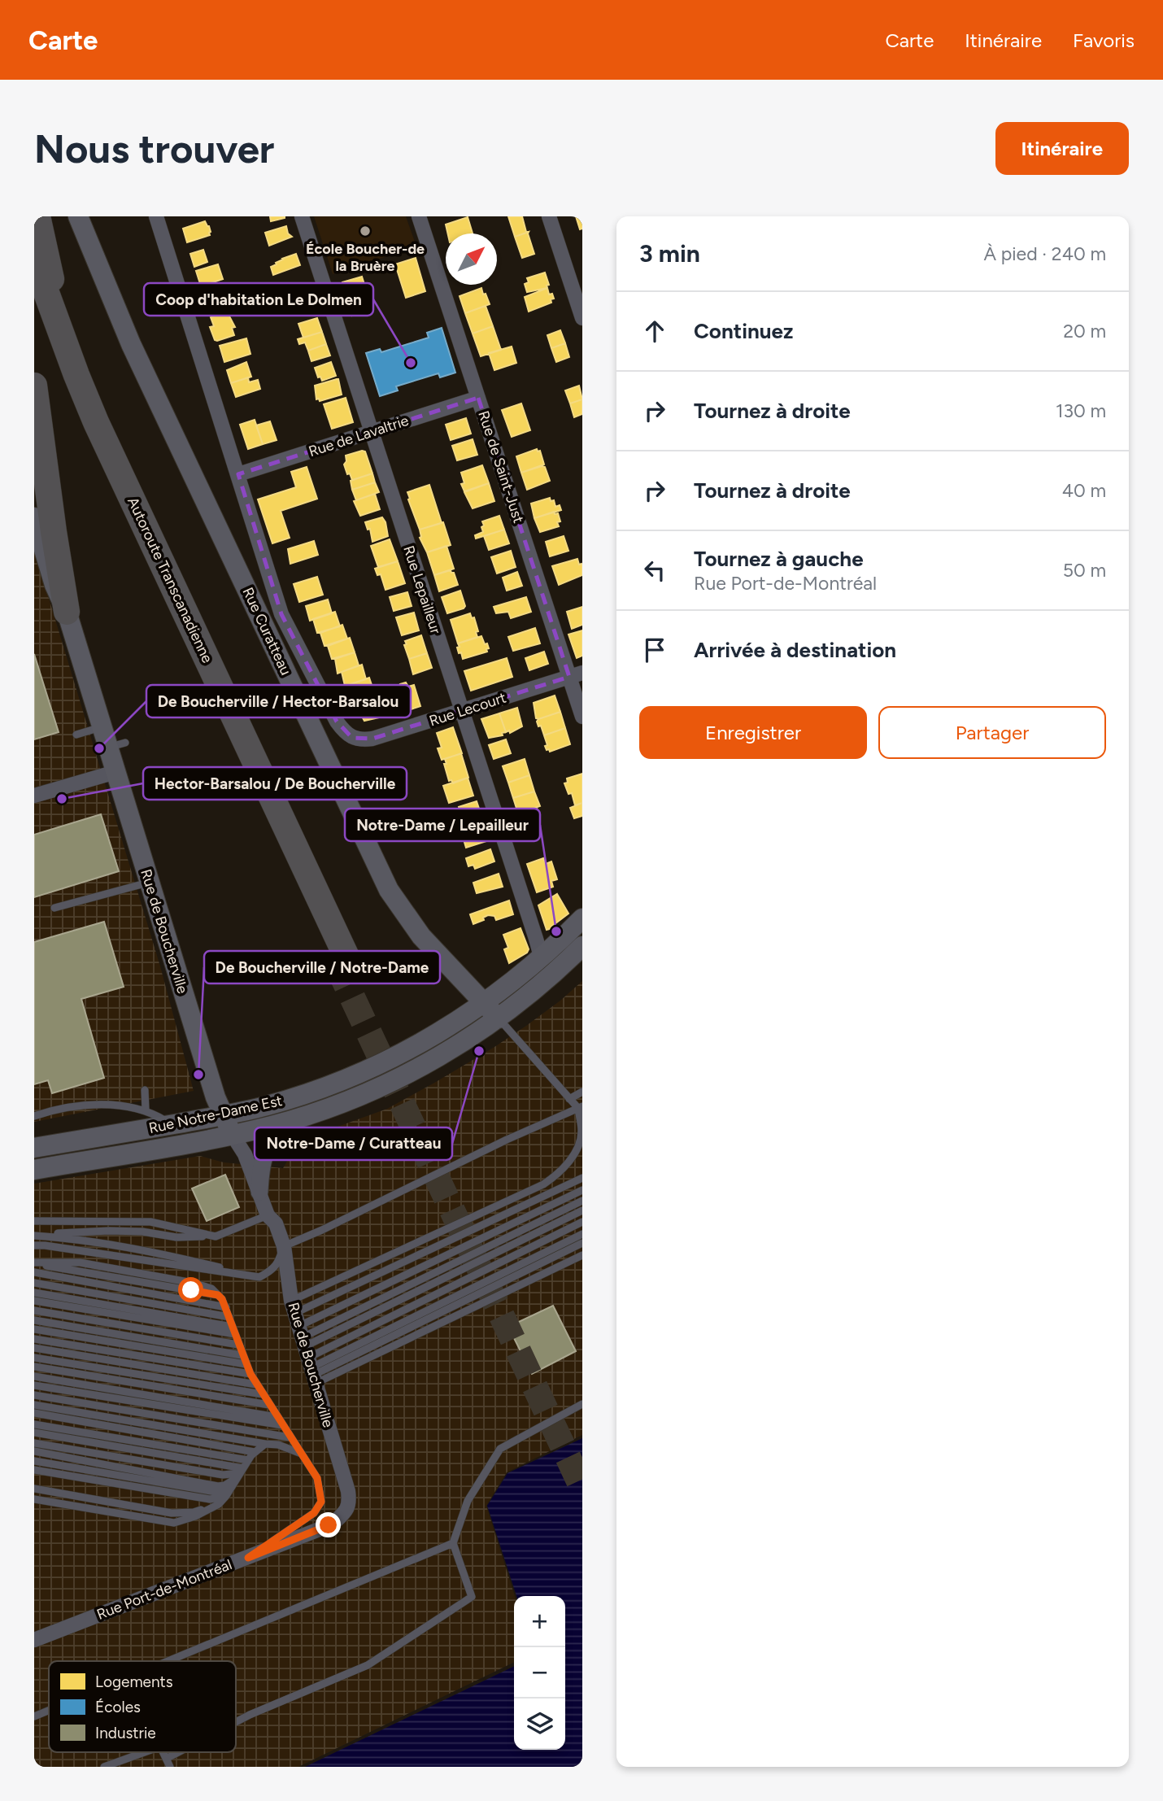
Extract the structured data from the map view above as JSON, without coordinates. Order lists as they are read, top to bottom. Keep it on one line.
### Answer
{"streets":{"highway":["Autoroute Transcanadienne"],"main road":["Rue Curatteau","Rue de Boucherville","Rue Notre-Dame Est"],"street":["Rue de Lavaltrie","Rue de Saint-Just","Rue Lepailleur","Rue Lecourt","Rue Port-de-Montréal"]},"crossings":[["Rue de Lavaltrie","Rue de Saint-Just"],["Rue de Lavaltrie","Rue Lepailleur"],["Rue de Lavaltrie","Rue Curatteau"],["Rue de Saint-Just","Rue Lecourt"],["Rue Lepailleur","Rue Lecourt"],["Rue Lepailleur","Rue Notre-Dame Est"],["Rue Curatteau","Rue Lecourt"],["Rue Curatteau","Rue Notre-Dame Est"],["Rue de Boucherville","Rue Notre-Dame Est"],["Rue de Boucherville","Rue Port-de-Montréal"]],"places":["École Boucher-de la Bruère","Coop d'habitation Le Dolmen","De Boucherville / Hector-Barsalou","Hector-Barsalou / De Boucherville","Notre-Dame / Lepailleur","Notre-Dame / Curatteau","De Boucherville / Notre-Dame"],"legend":["Logements","Écoles","Industrie"],"north":"top right","page":{"header":"Carte","nav":["Carte","Itinéraire","Favoris"],"buttons":["Itinéraire",["Enregistrer","Partager"]],"title":"Nous trouver","heading":["3 min","À pied · 240 m"],"list":[["Continuez","20 m"],["Tournez à droite","130 m"],["Tournez à droite","40 m"],["Tournez à gauche","Rue Port-de-Montréal","50 m"],"Arrivée à destination"],"map_buttons":["+","−"]}}
